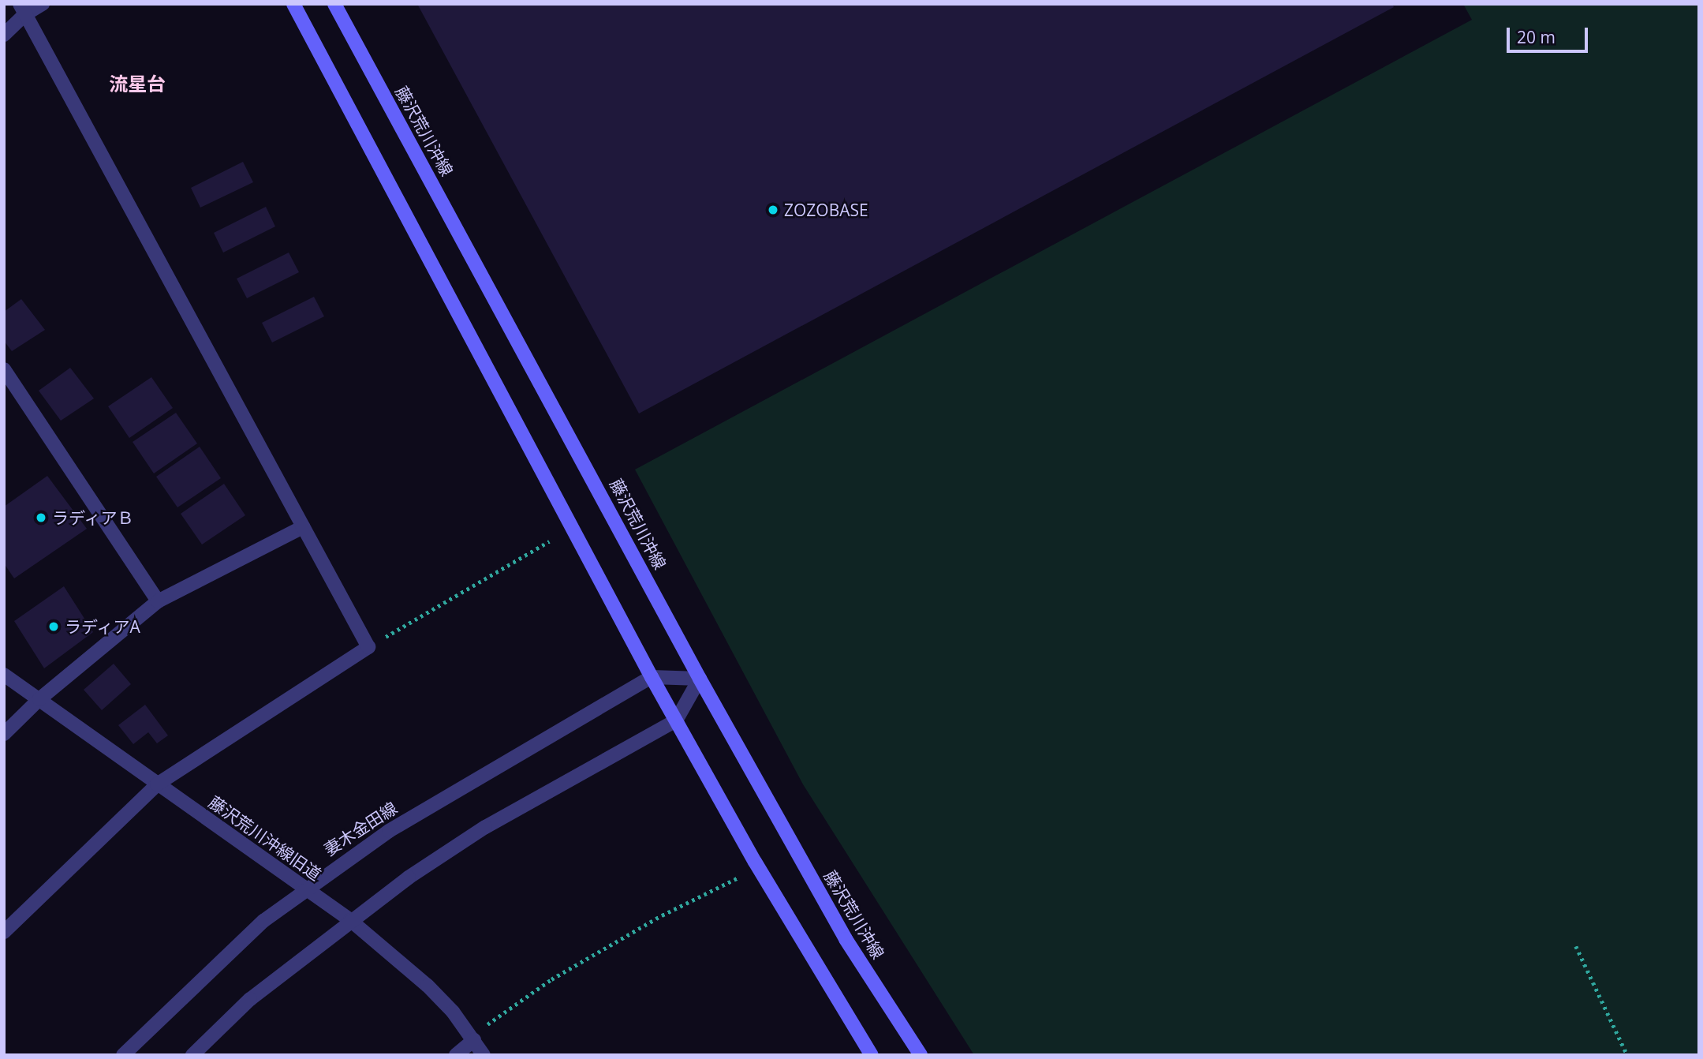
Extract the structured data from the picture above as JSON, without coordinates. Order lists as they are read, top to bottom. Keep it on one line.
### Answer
{"streets":{"main road":["藤沢荒川沖線"],"street":["妻木金田線","藤沢荒川沖線旧道"]},"crossings":[["妻木金田線","藤沢荒川沖線旧道"]],"districts":["流星台"],"places":["ZOZOBASE","ラディアＢ","ラディアA"],"scale_bar":"20 m"}
